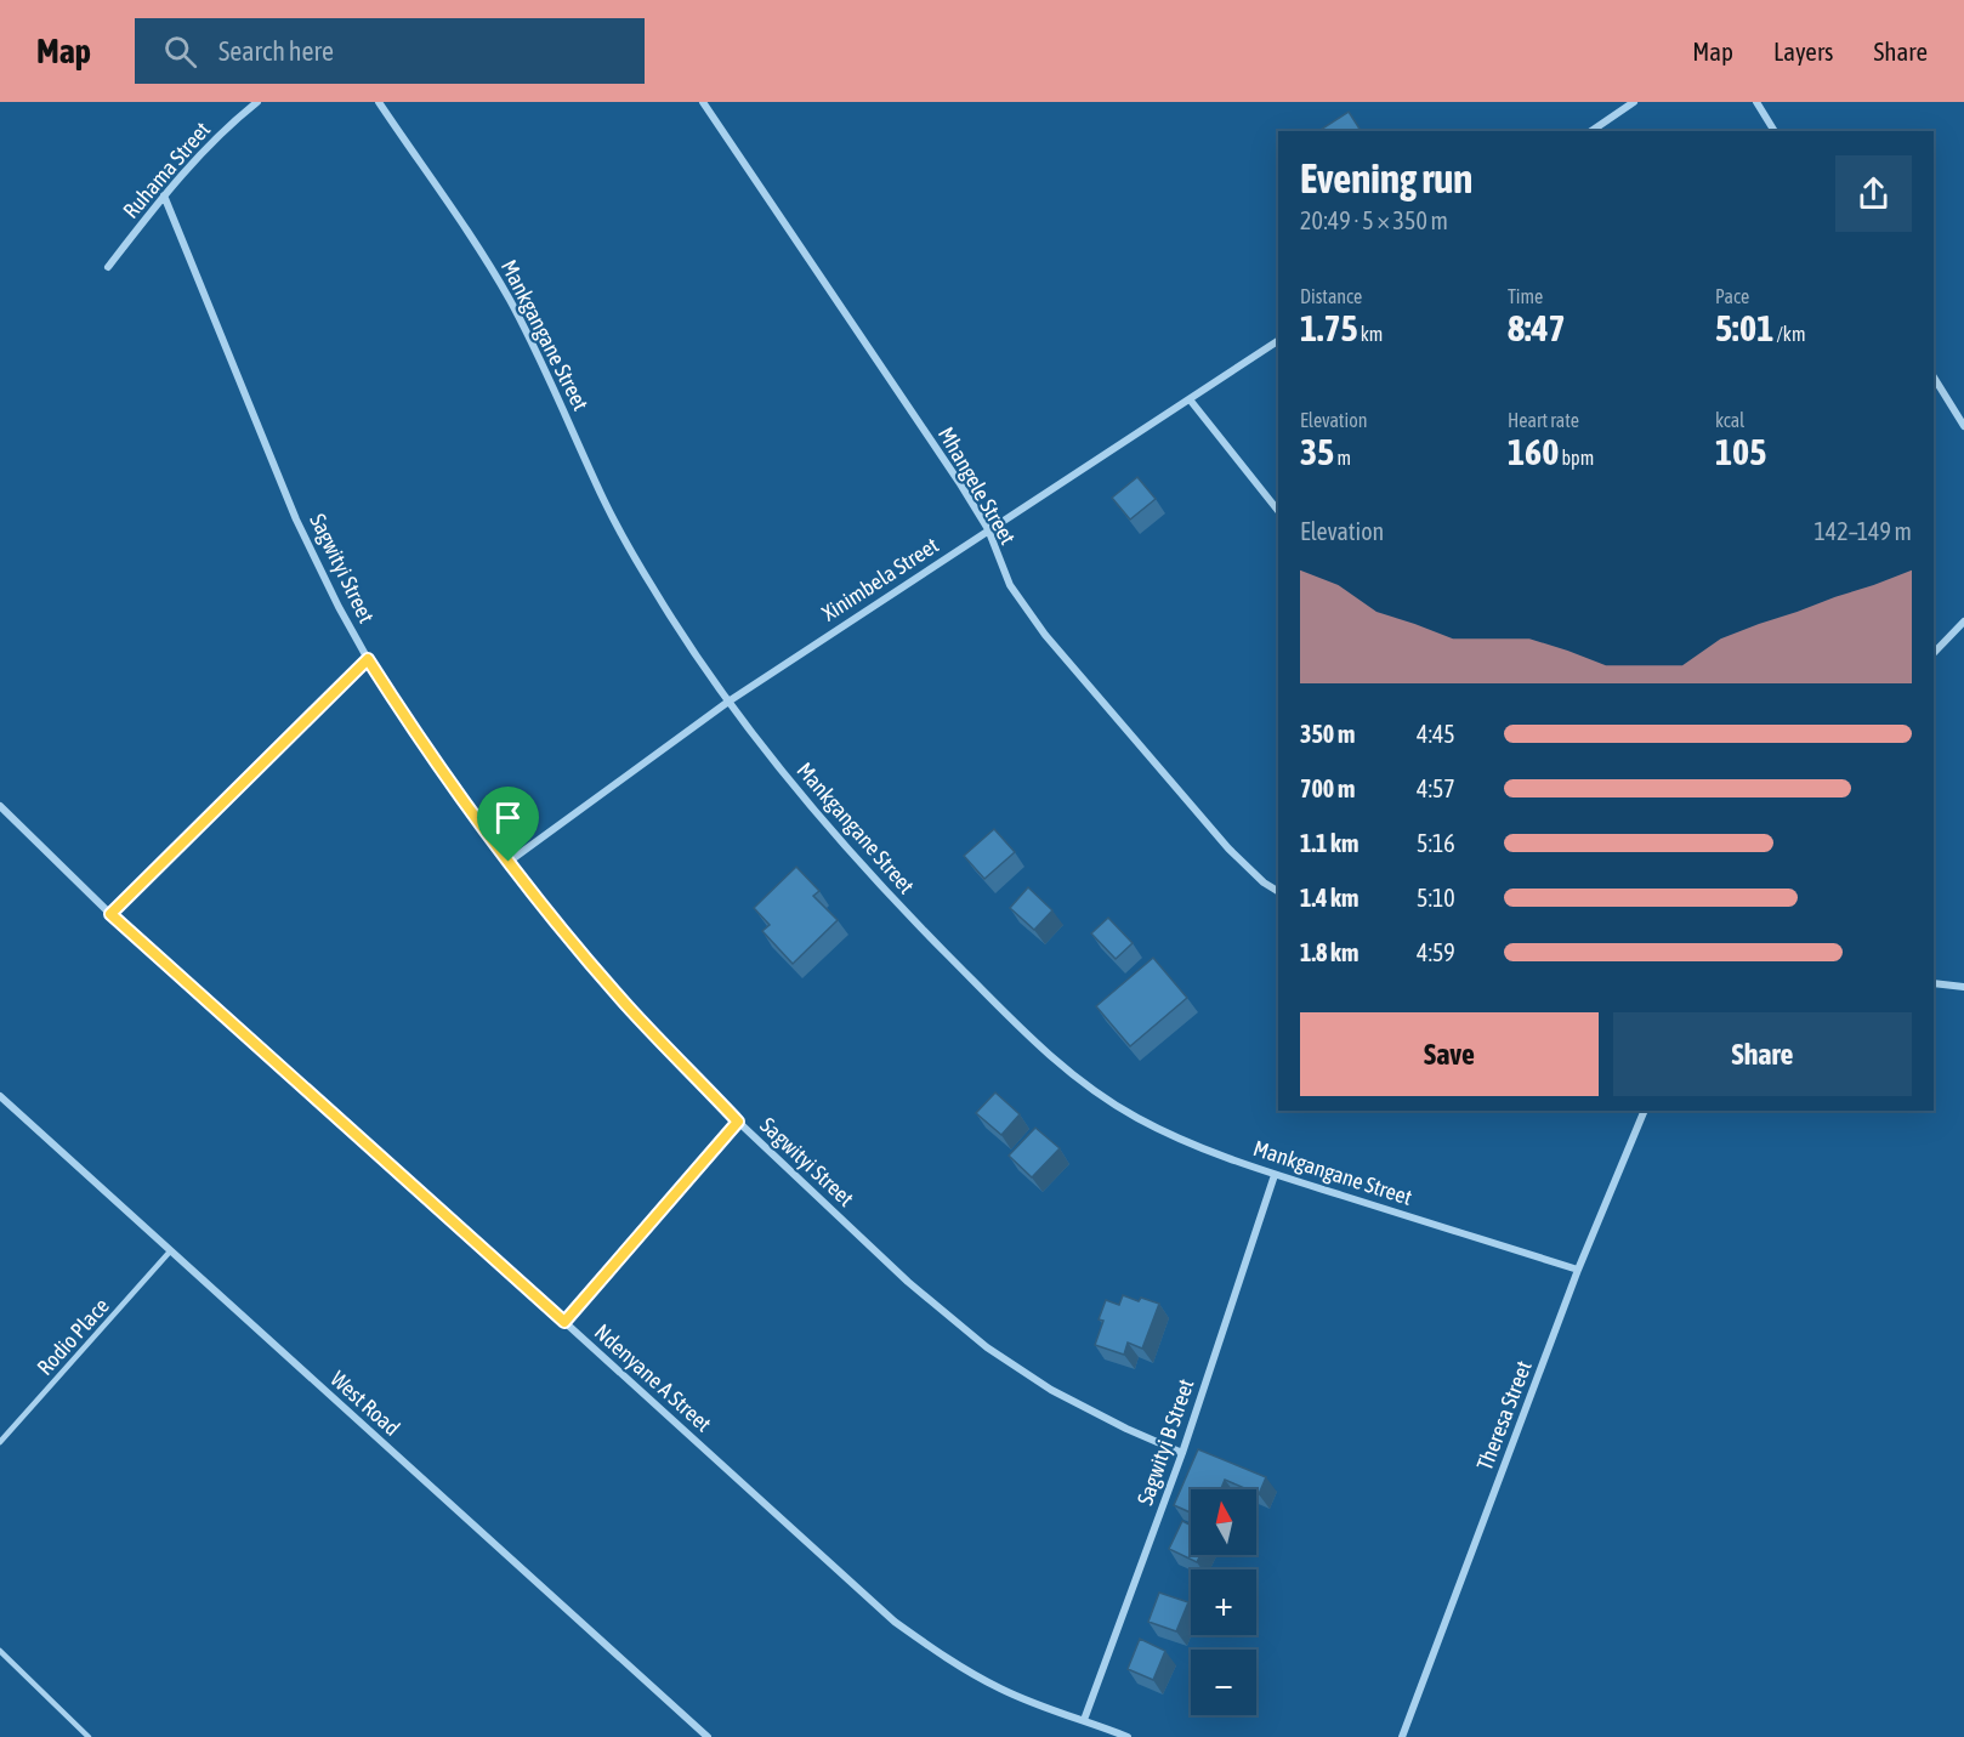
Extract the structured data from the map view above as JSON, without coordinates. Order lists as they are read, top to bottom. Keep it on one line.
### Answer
{"streets":{"street":["Ruhama Street","Mankgangane Street","Mhangele Street","Sagwityi Street","Xinimbela Street","Ndenyane A Street","West Road","Theresa Street","Sagwityi B Street"],"lane":["Rodio Place"]},"crossings":[["Ruhama Street","Sagwityi Street"],["Mankgangane Street","Xinimbela Street"],["Mankgangane Street","Theresa Street"],["Mankgangane Street","Sagwityi B Street"],["Mhangele Street","Xinimbela Street"],["Sagwityi Street","Xinimbela Street"],["Sagwityi Street","Sagwityi B Street"],["Rodio Place","West Road"],["Ndenyane A Street","Sagwityi B Street"]],"north":"top","page":{"header":"Map","search":"Search here","nav":["Map","Layers","Share"],"heading":["Evening run","20:49 · 5 × 350 m"],"stats":[["Distance","1.75 km"],["Time","8:47"],["Pace","5:01 /km"],["Elevation","35 m"],["Heart rate","160 bpm"],["kcal","105"]],"chart":["Elevation","142–149 m"],"list":[{"name":"350 m","note":"4:45"},{"name":"700 m","note":"4:57"},{"name":"1.1 km","note":"5:16"},{"name":"1.4 km","note":"5:10"},{"name":"1.8 km","note":"4:59"}],"buttons":["Save","Share"],"map_buttons":["+","−"]}}
